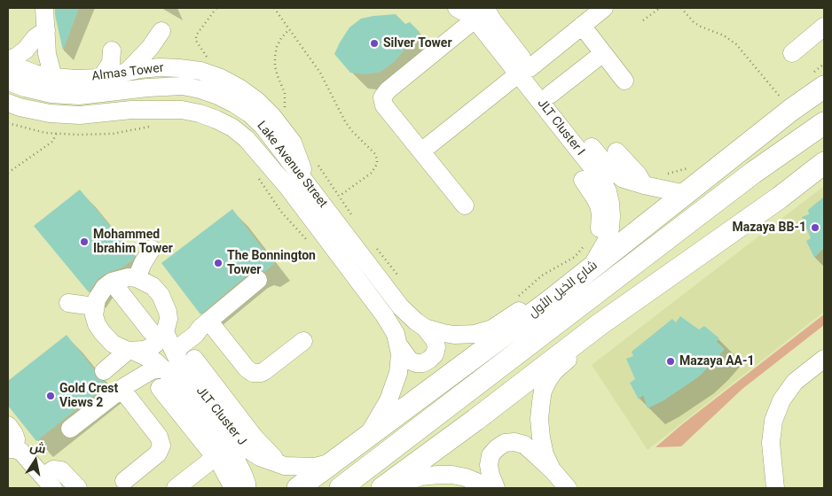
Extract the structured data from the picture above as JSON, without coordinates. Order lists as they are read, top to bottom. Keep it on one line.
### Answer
{"streets":{"main road":["شارع الخيل الأول"],"street":["Almas Tower","JLT Cluster I","Lake Avenue Street","JLT Cluster J"]},"crossings":[["Almas Tower","Lake Avenue Street"],["JLT Cluster I","شارع الخيل الأول"],["Lake Avenue Street","شارع الخيل الأول"],["شارع الخيل الأول","JLT Cluster J"]],"places":["Silver Tower","Mazaya BB-1","Mohammed Ibrahim Tower","The Bonnington Tower","Mazaya AA-1","Gold Crest Views 2"],"north":"top"}
